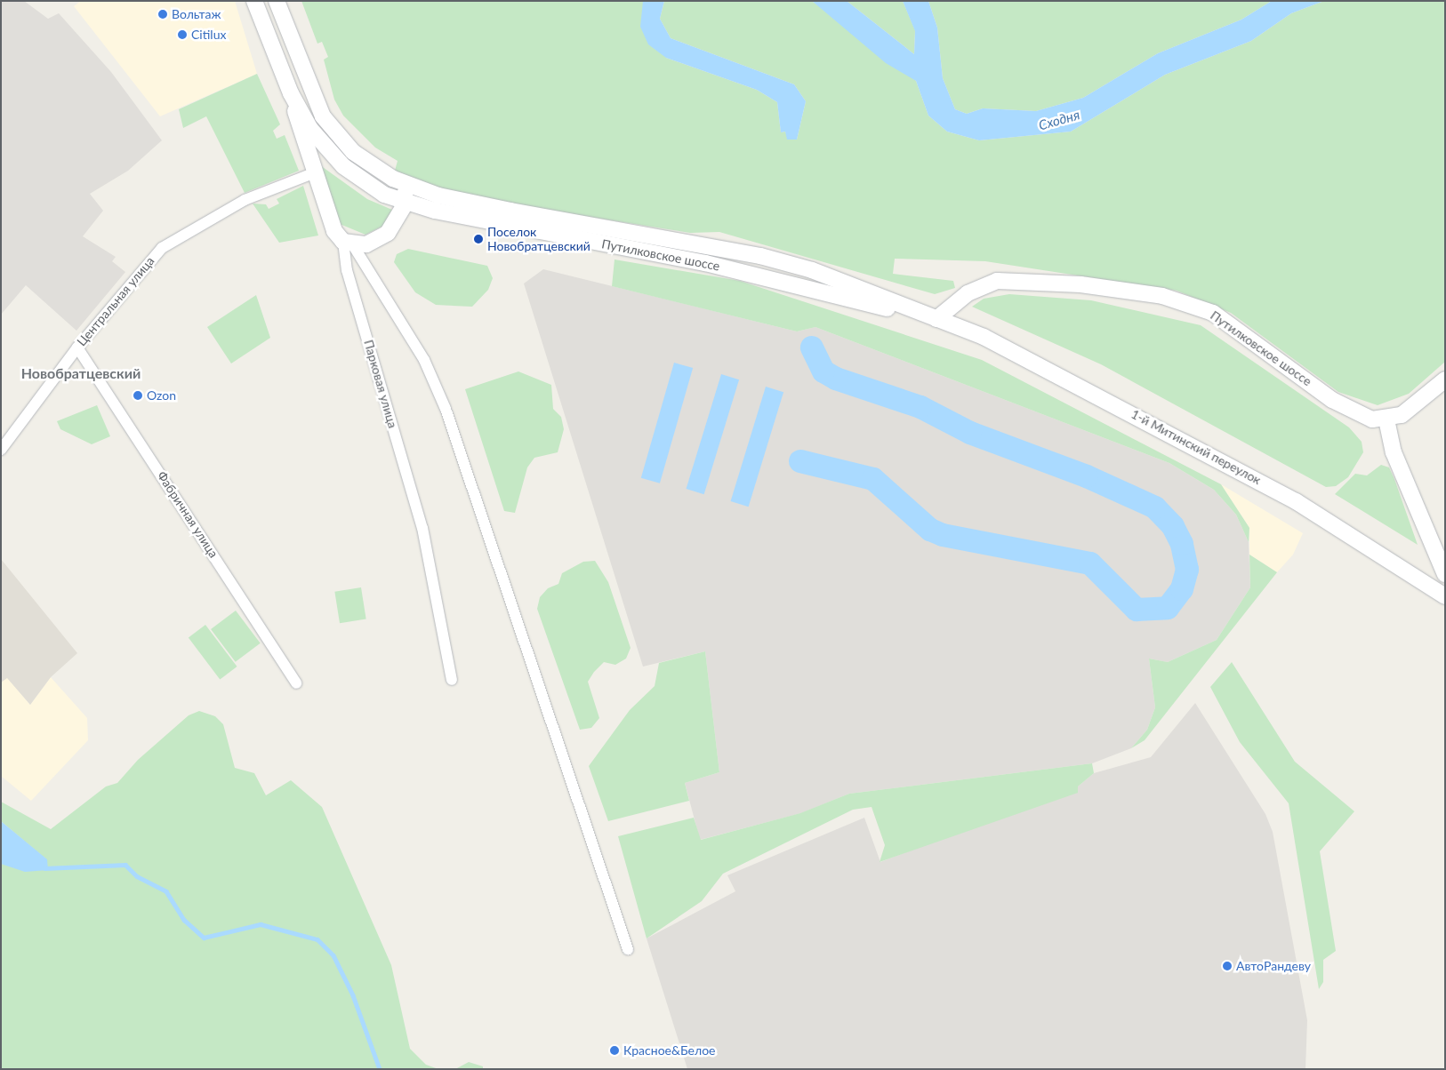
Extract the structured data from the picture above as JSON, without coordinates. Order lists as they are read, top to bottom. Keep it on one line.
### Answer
{"streets":{"main road":["Путилковское шоссе","Парковая улица","1-й Митинский переулок"],"street":["Центральная улица","Фабричная улица"]},"crossings":[["Путилковское шоссе","Парковая улица"],["Путилковское шоссе","1-й Митинский переулок"],["Центральная улица","Парковая улица"],["Центральная улица","Фабричная улица"]],"districts":["Новобратцевский"],"water":["Сходня"],"places":["Вольтаж","Citilux","Поселок Новобратцевский","Ozon","АвтоРандеву","Красное&Белое"]}
